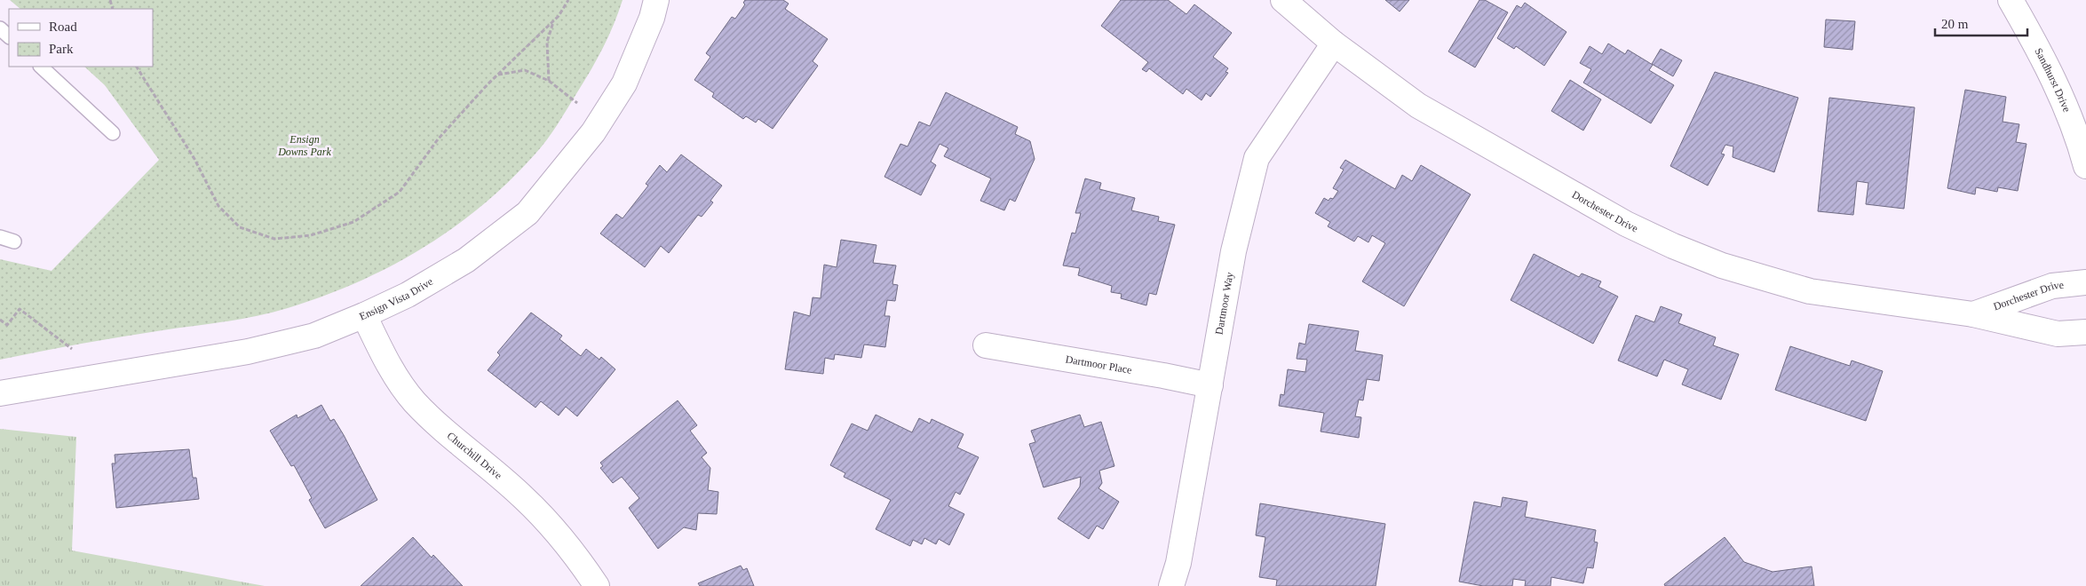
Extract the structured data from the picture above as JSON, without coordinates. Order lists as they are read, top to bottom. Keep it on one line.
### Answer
{"streets":{"street":["Sandhurst Drive","Dorchester Drive","Ensign Vista Drive","Dartmoor Way","Dartmoor Place","Churchill Drive"]},"crossings":[["Dorchester Drive","Dartmoor Way"],["Ensign Vista Drive","Churchill Drive"],["Dartmoor Way","Dartmoor Place"]],"parks":["Ensign Downs Park"],"legend":["Road","Park"],"scale_bar":"20 m"}
